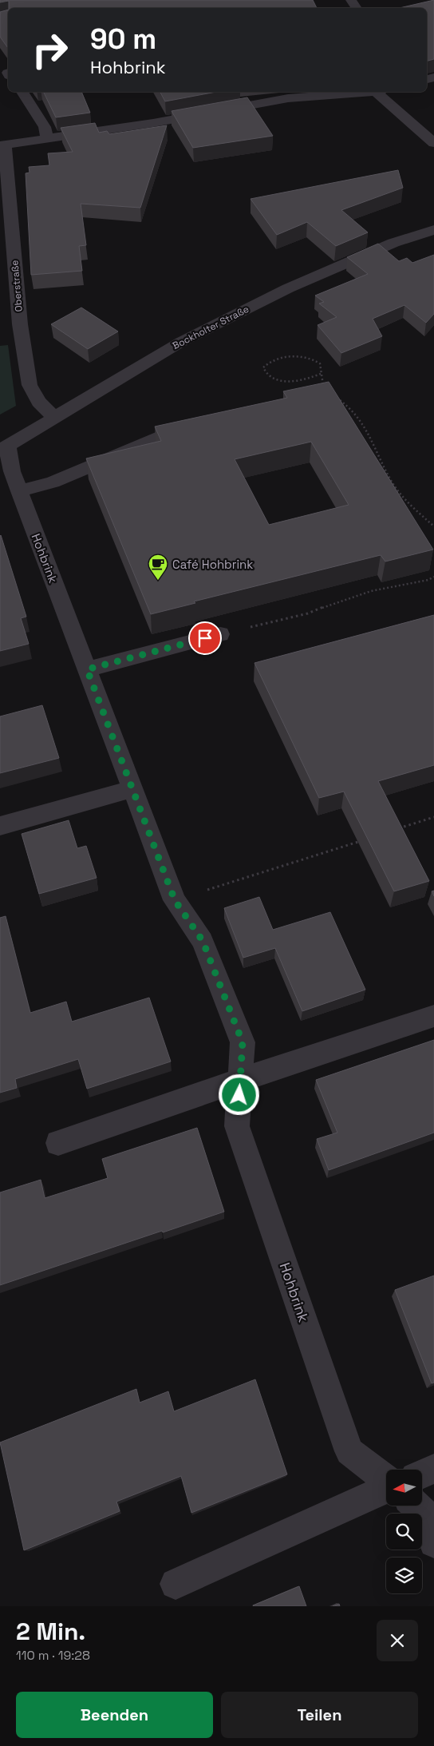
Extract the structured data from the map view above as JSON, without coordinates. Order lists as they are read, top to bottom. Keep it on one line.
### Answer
{"streets":{"street":["Oberstraße","Bockholter Straße","Hohbrink"]},"crossings":[["Oberstraße","Bockholter Straße"],["Bockholter Straße","Hohbrink"]],"places":{"cafe":["Café Hohbrink"]},"north":"left","page":{"turn":["90 m","Hohbrink"],"heading":["2 Min.","110 m · 19:28"],"buttons":["Beenden","Teilen"]}}
